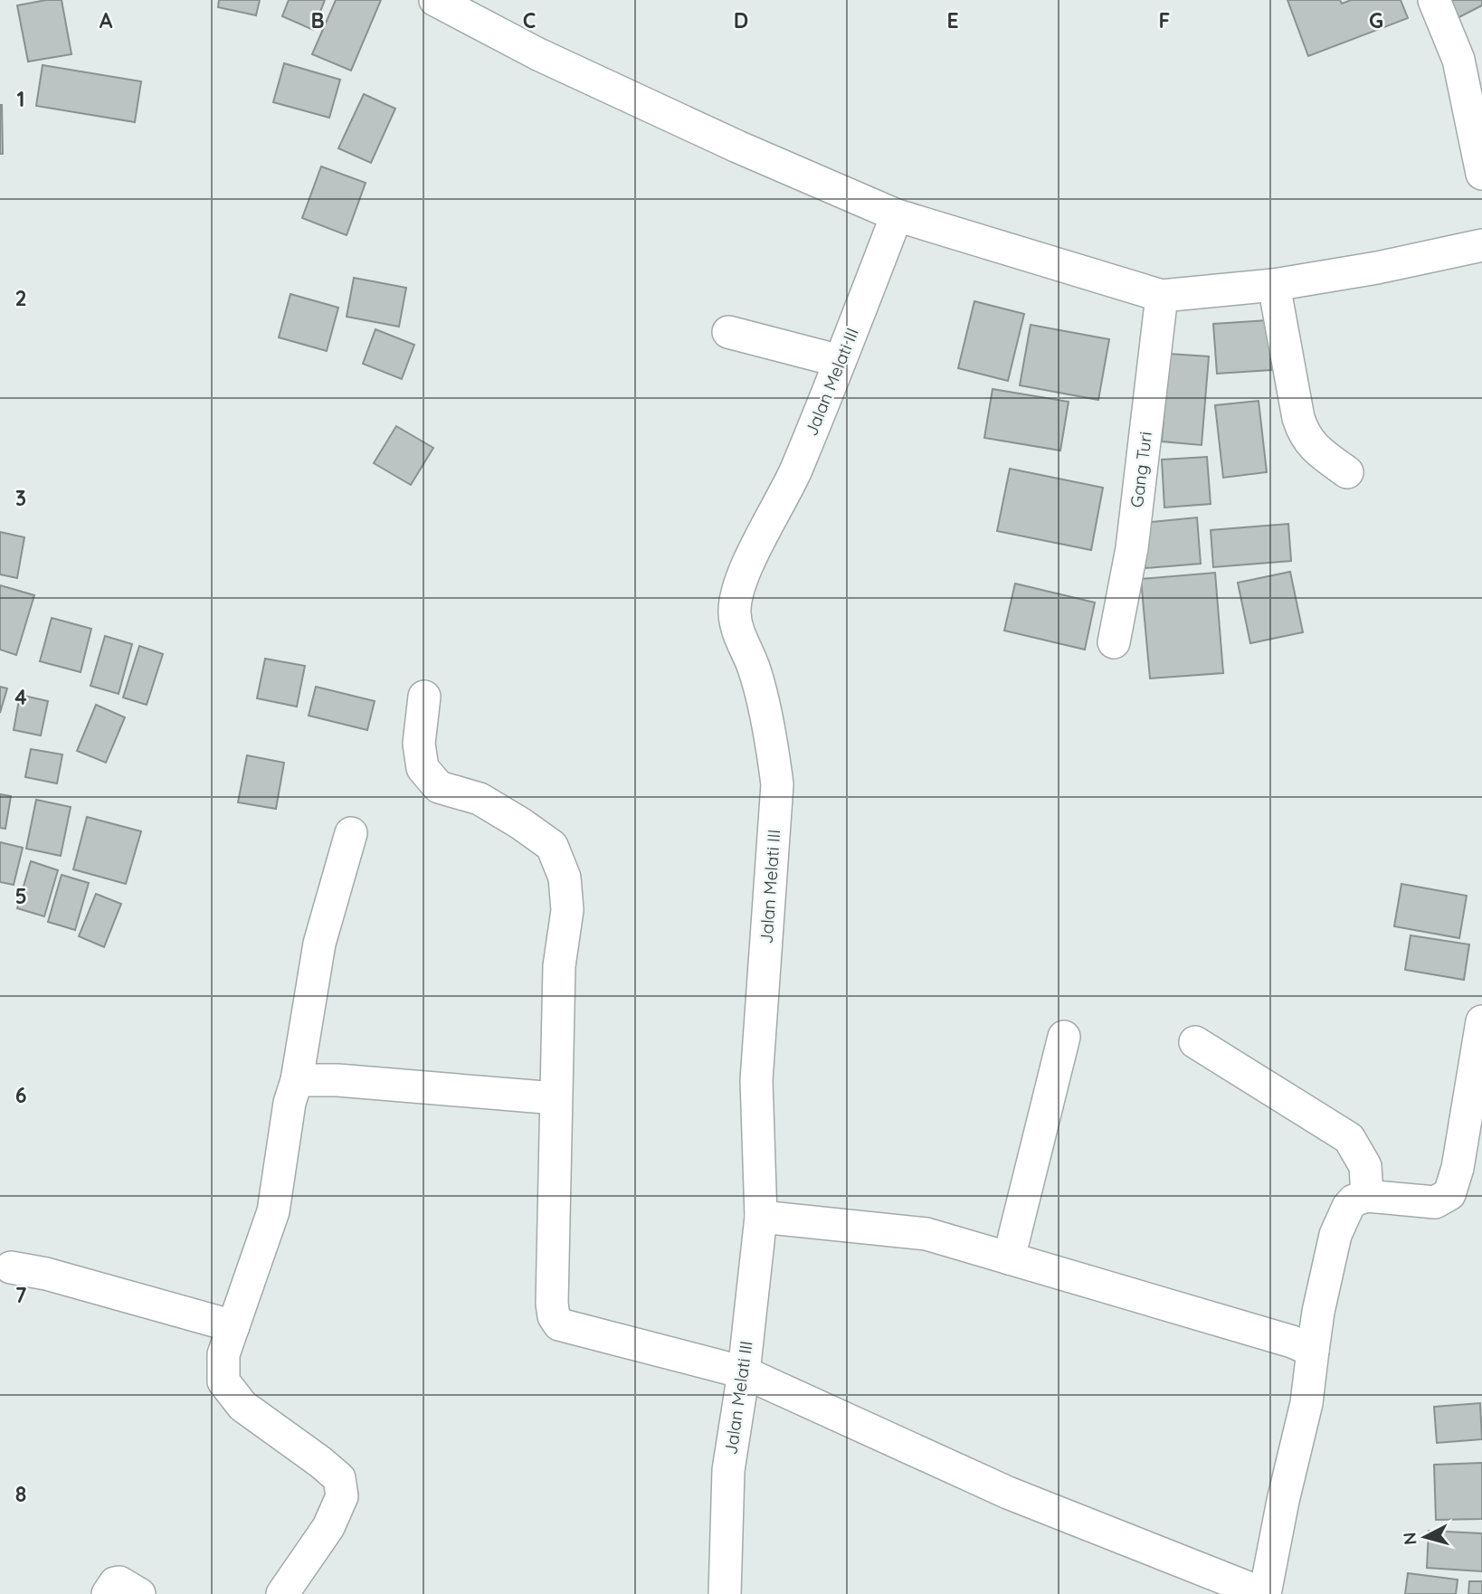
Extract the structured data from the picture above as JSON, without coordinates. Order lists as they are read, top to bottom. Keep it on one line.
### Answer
{"streets":{"street":["Jalan Melati III","Gang Turi"]},"north":"left","grid":{"columns":["A","B","C","D","E","F","G"],"rows":["1","2","3","4","5","6","7","8"]}}
